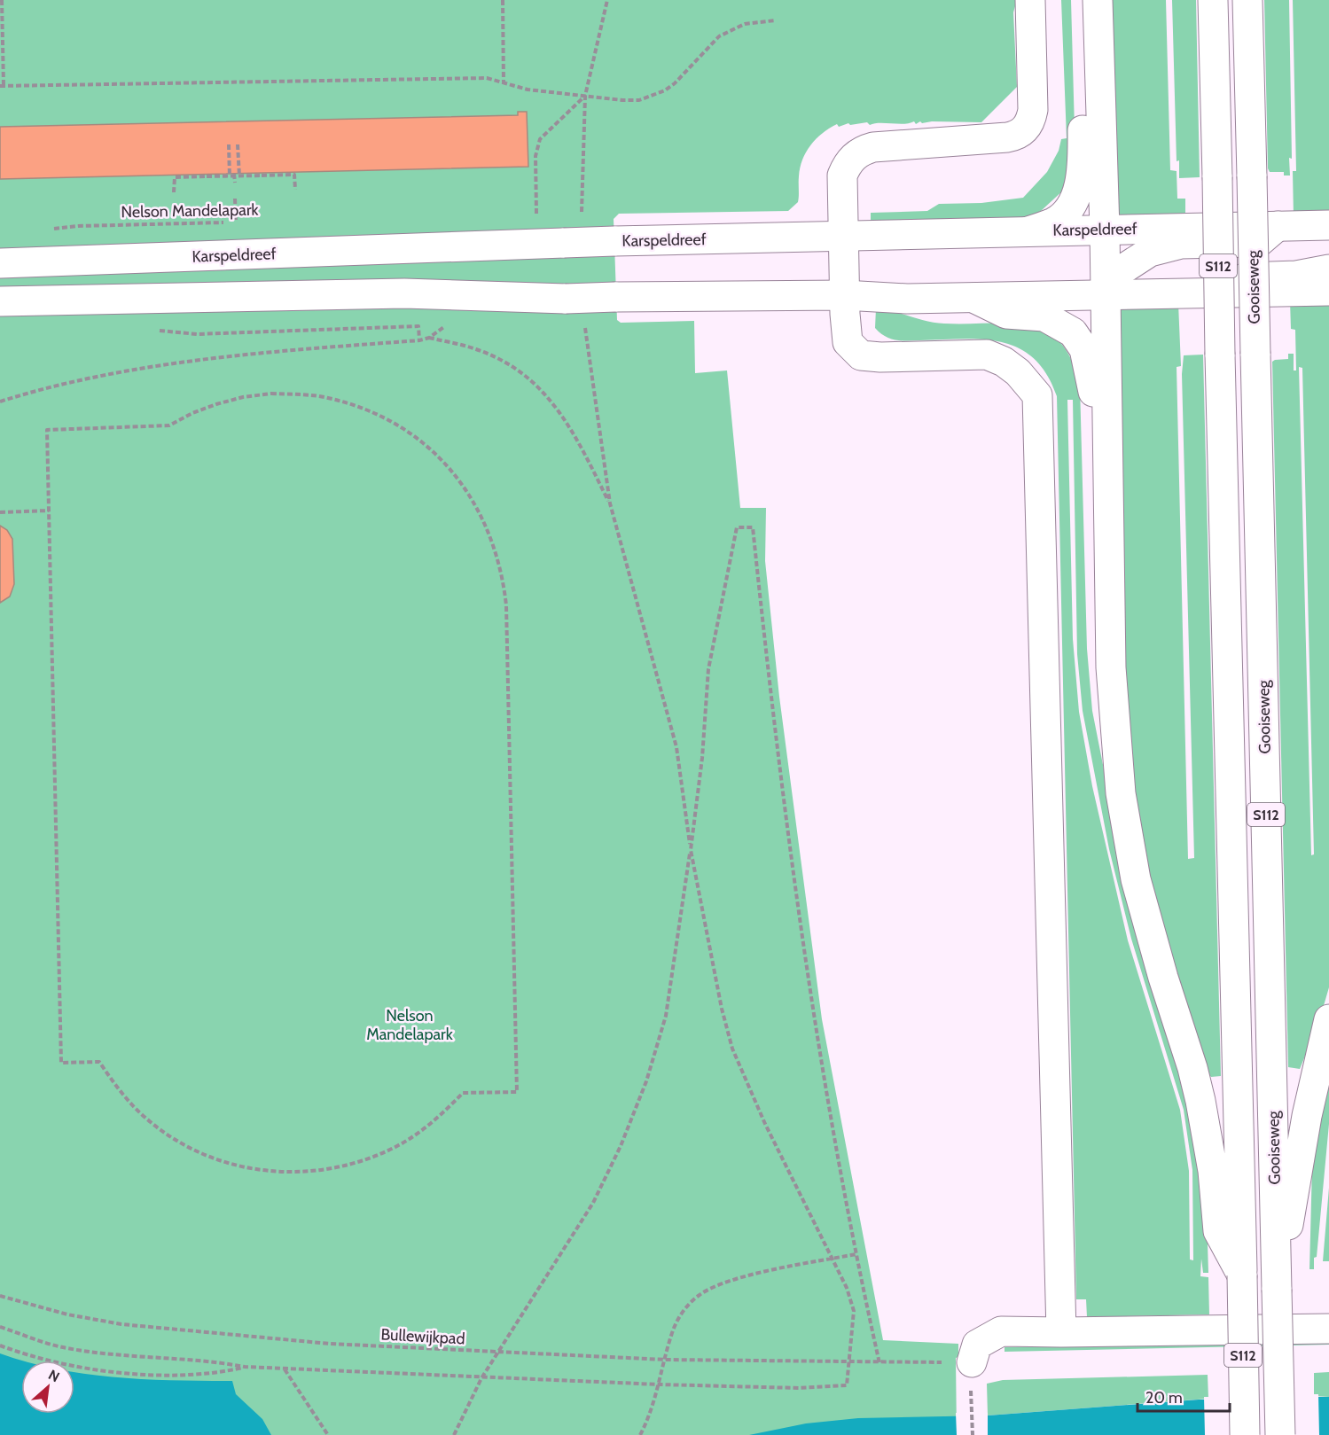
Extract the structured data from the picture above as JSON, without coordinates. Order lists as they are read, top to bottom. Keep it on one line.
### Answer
{"streets":{"main road":["Karspeldreef","S112","Gooiseweg"],"path":["Nelson Mandelapark","Bullewijkpad"]},"parks":["Nelson Mandelapark"],"scale_bar":"20 m","north":"top right"}
